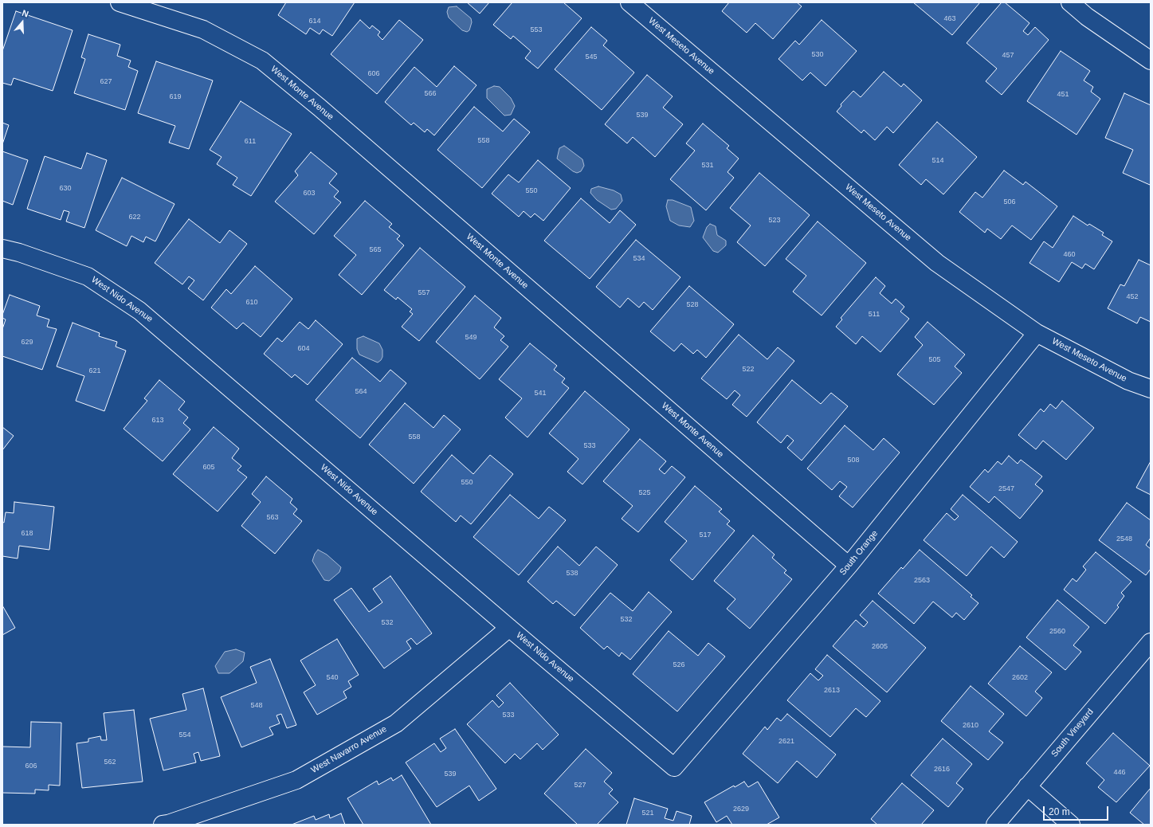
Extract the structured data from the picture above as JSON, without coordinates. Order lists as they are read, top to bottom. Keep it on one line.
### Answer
{"streets":{"street":["West Meseto Avenue","West Monte Avenue","West Nido Avenue","South Orange","South Vineyard","West Navarro Avenue"]},"crossings":[["West Meseto Avenue","South Orange"],["West Monte Avenue","South Orange"],["West Nido Avenue","South Orange"],["West Nido Avenue","West Navarro Avenue"]],"house_numbers":["463","614","553","530","457","545","606","627","566","451","619","539","558","611","514","531","630","550","603","506","622","523","565","460","534","557","452","610","528","511","549","629","604","505","522","621","564","541","613","558","533","508","605","550","2547","525","563","618","517","2548","538","2563","532","532","2560","2605","526","540","2602","2613","548","533","2610","554","2621","562","606","2616","446","539","527","2629","521"],"scale_bar":"20 m","north":"top"}
